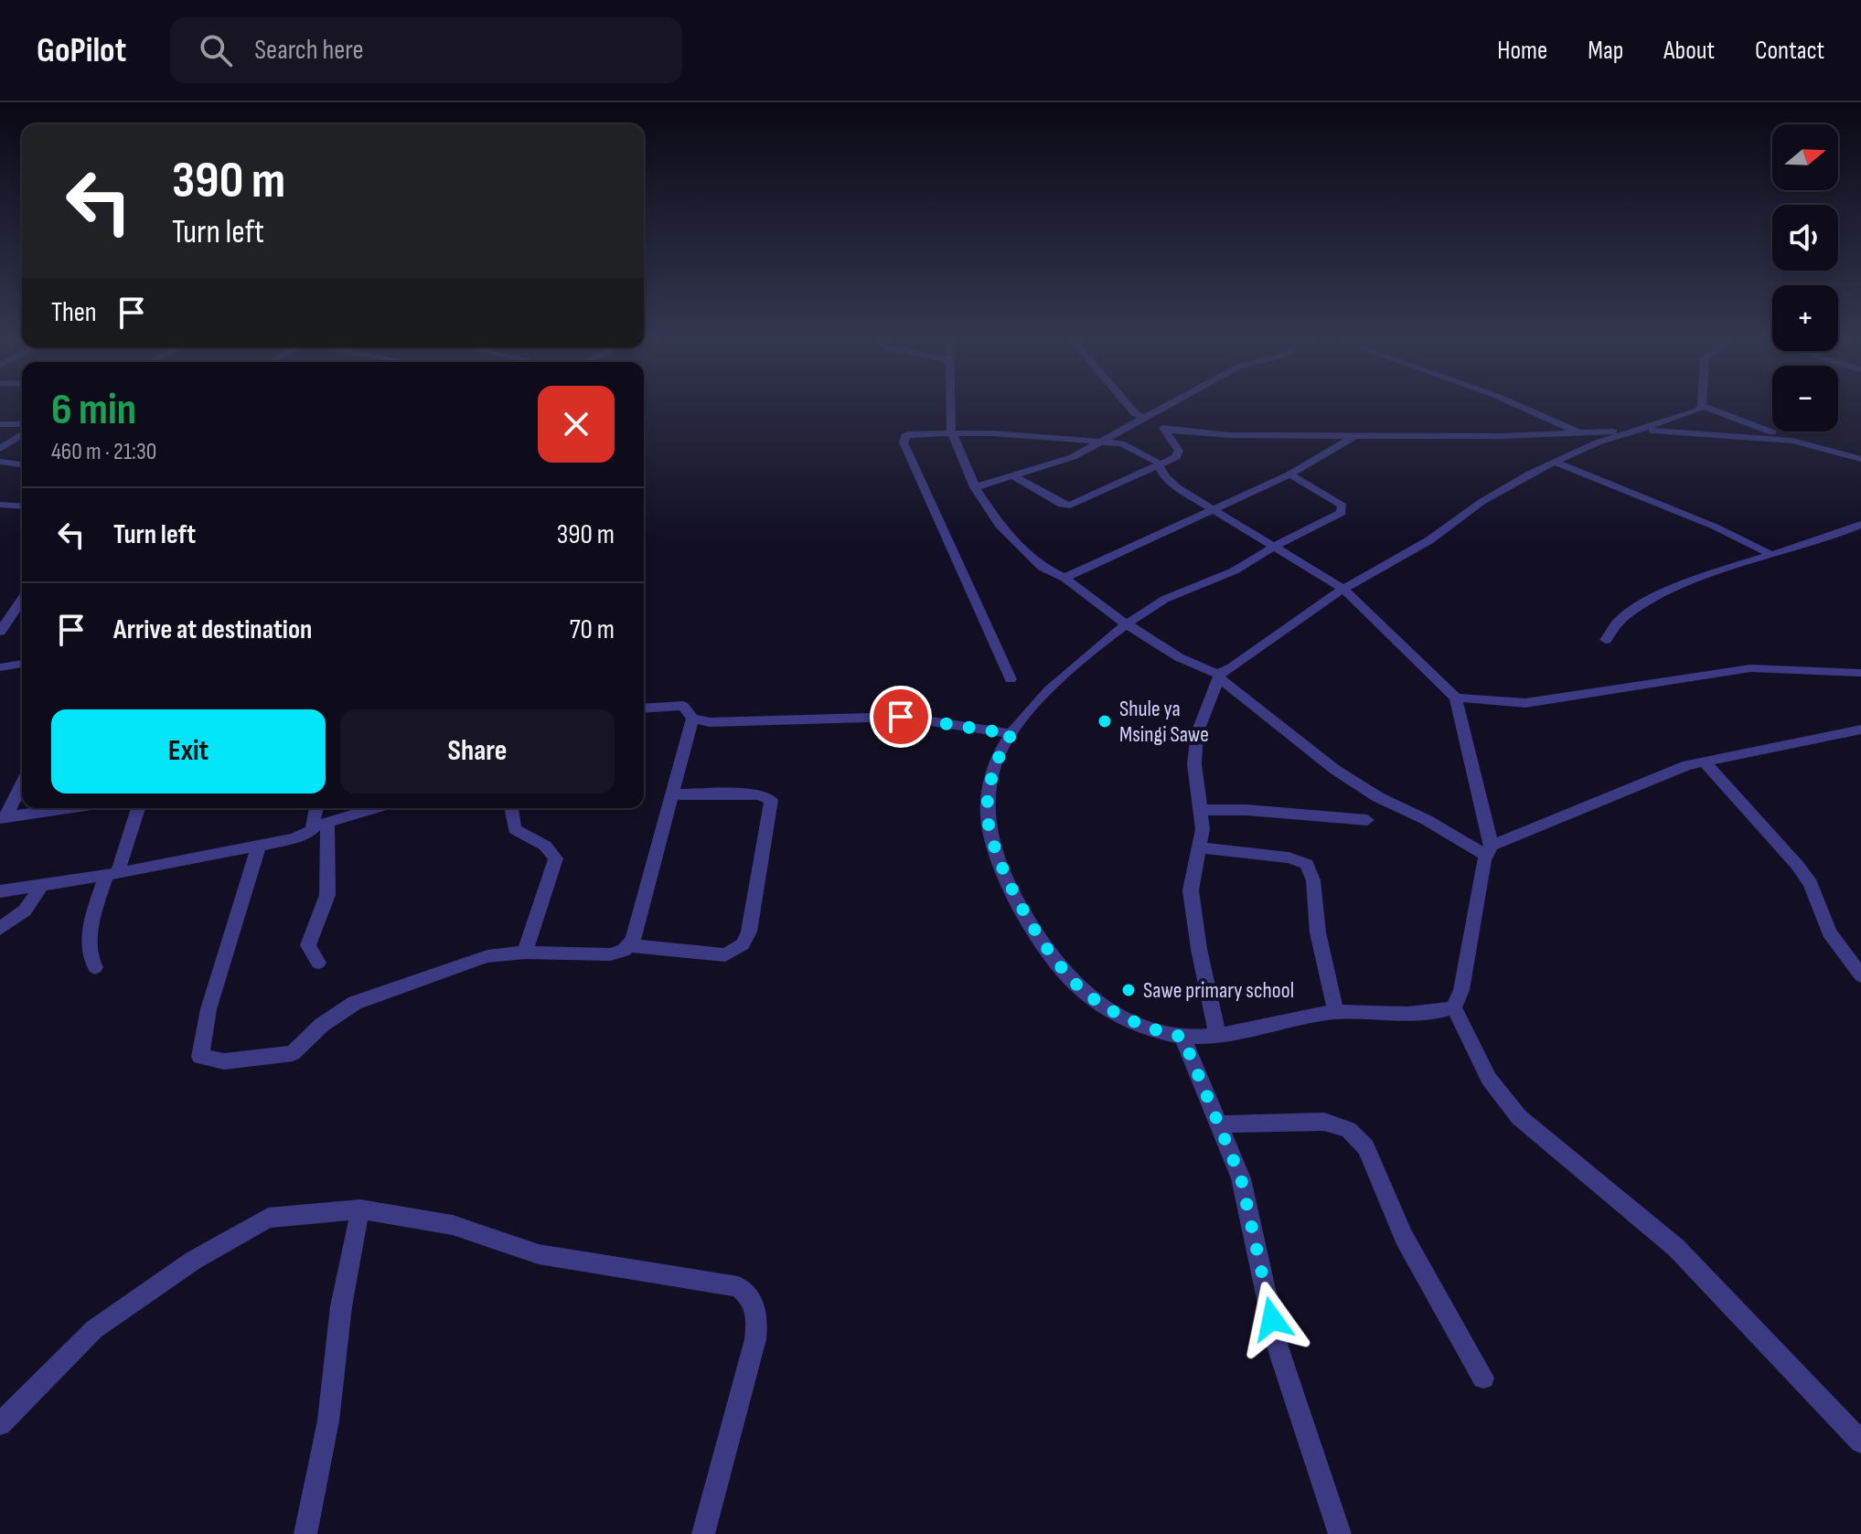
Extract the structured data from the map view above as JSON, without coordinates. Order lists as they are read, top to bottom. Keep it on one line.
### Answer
{"places":["Shule ya Msingi Sawe","Sawe primary school"],"north":"right","page":{"header":"GoPilot","search":"Search here","nav":["Home","Map","About","Contact"],"map_buttons":["+","−"],"turn":["390 m","Turn left"],"then":"Then","heading":["6 min","460 m · 21:30"],"list":[{"name":"Turn left","value":"390 m"},{"name":"Arrive at destination","value":"70 m"}],"buttons":["Exit","Share"]}}
